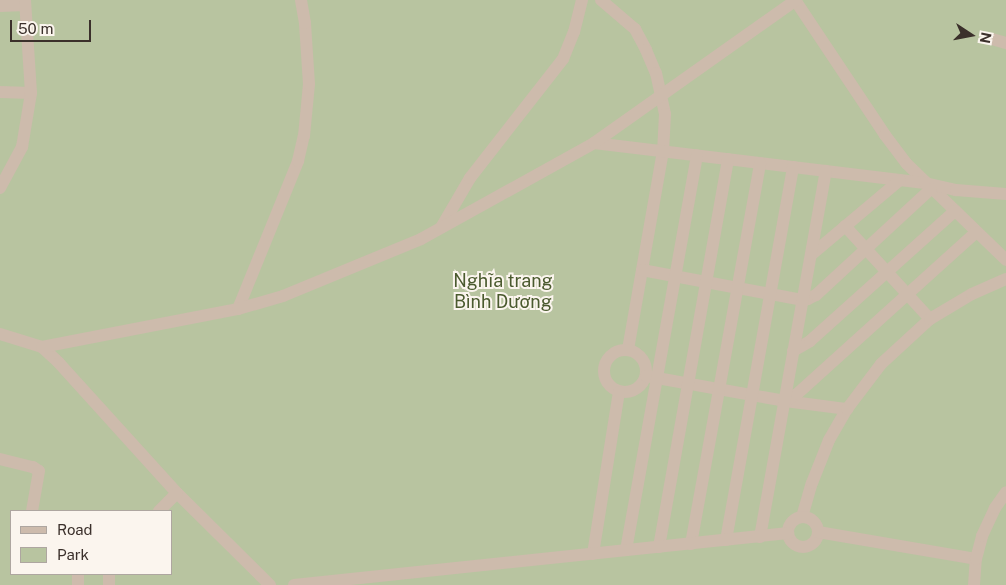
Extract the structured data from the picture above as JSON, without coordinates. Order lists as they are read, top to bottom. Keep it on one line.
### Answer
{"parks":["Nghĩa trang Bình Dương"],"legend":["Road","Park"],"scale_bar":"50 m","north":"right"}
